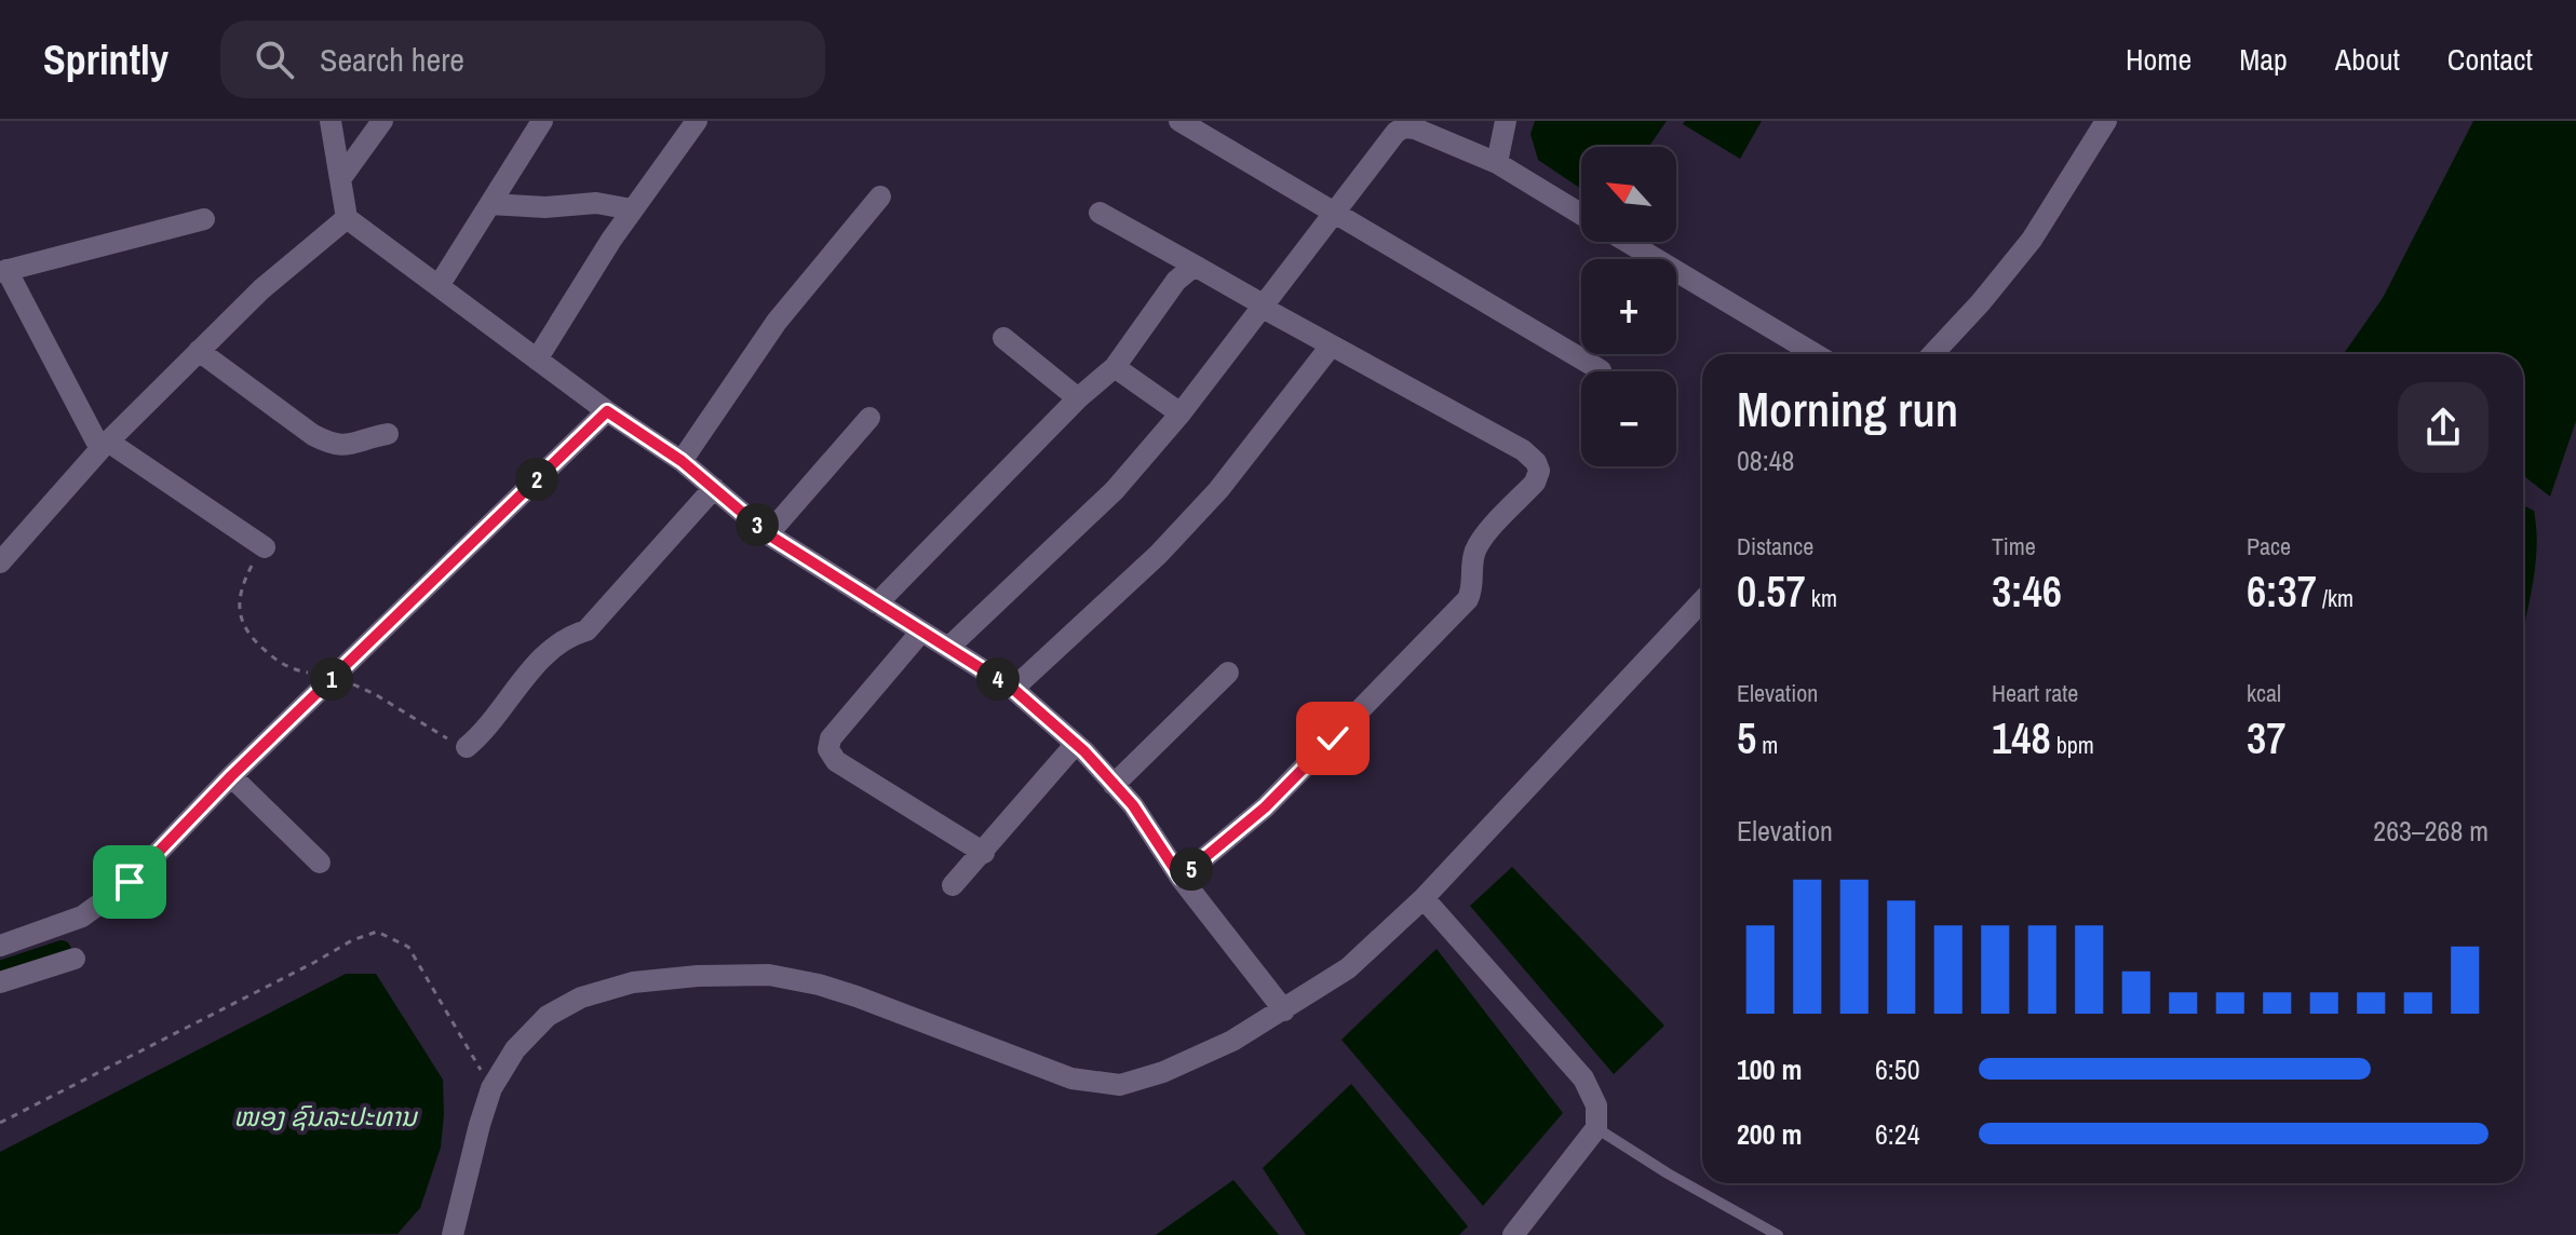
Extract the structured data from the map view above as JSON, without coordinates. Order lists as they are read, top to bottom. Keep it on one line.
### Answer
{"water":["ໜອງ ຊົນລະປະທານ"],"north":"top left","page":{"header":"Sprintly","search":"Search here","nav":["Home","Map","About","Contact"],"map_buttons":["+","−"],"heading":["Morning run","08:48"],"pins":["2","3","1","4","5"],"stats":[["Distance","0.57 km"],["Time","3:46"],["Pace","6:37 /km"],["Elevation","5 m"],["Heart rate","148 bpm"],["kcal","37"]],"chart":["Elevation","263–268 m"],"list":[{"name":"100 m","note":"6:50"},{"name":"200 m","note":"6:24"}]}}
